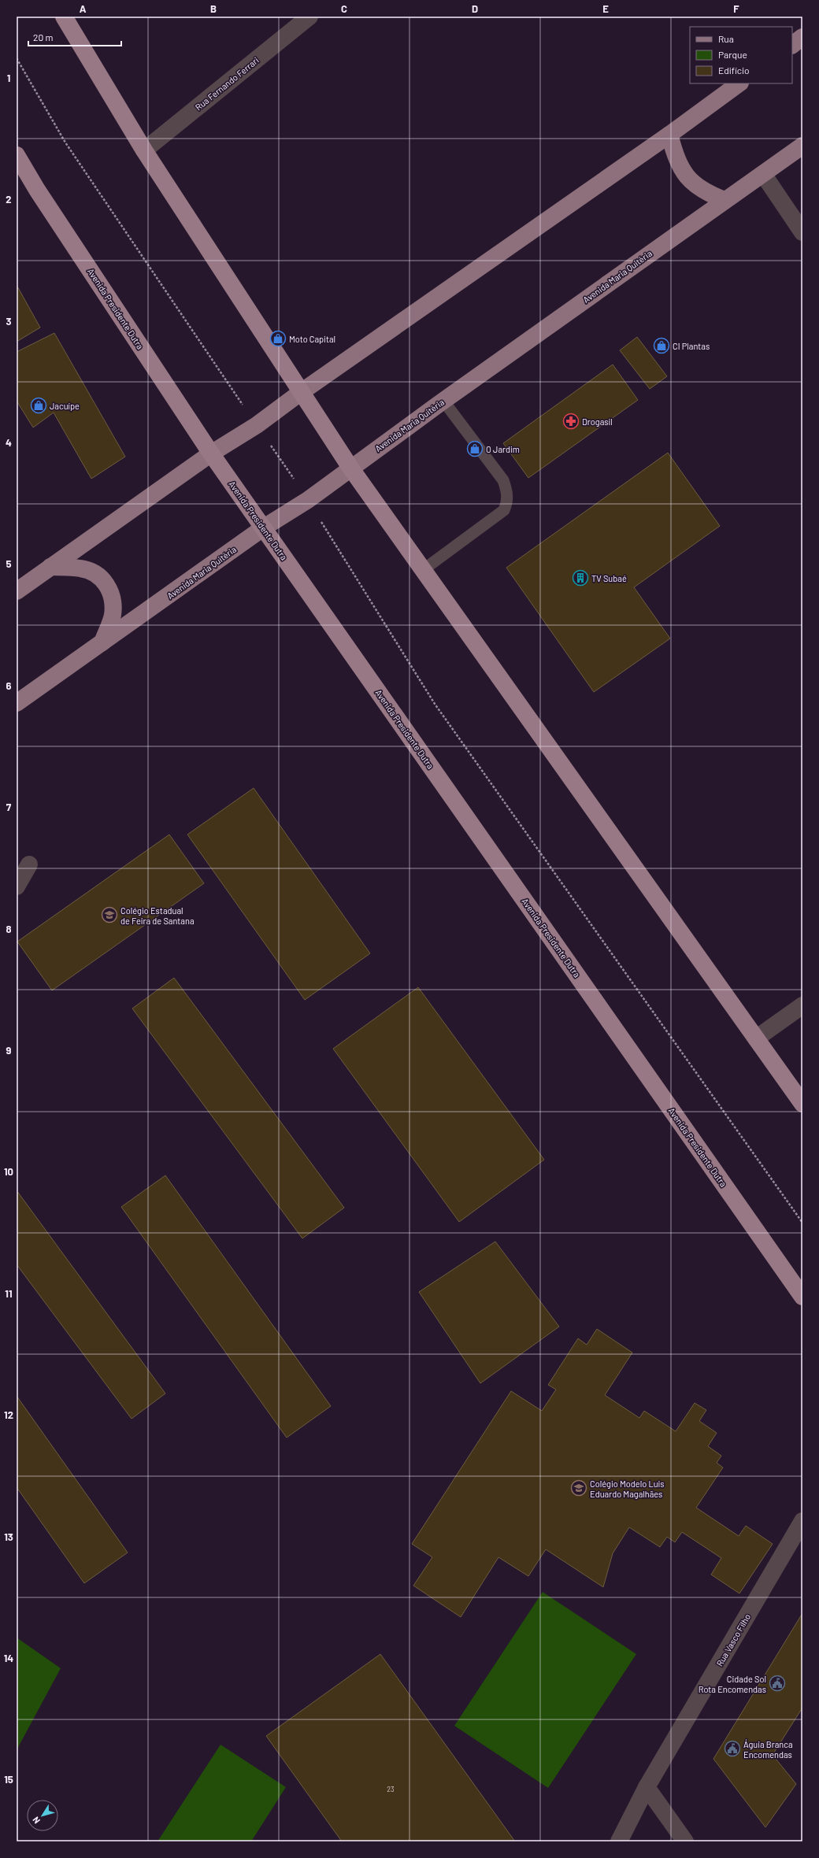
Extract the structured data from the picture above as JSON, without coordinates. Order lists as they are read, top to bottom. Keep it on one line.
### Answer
{"streets":{"highway":["Avenida Presidente Dutra"],"main road":["Avenida Maria Quitéria"],"street":["Rua Fernando Ferrari","Rua Vasco Filho"]},"crossings":[["Avenida Maria Quitéria","Avenida Presidente Dutra"]],"places":{"shop":["Moto Capital","CI Plantas","Jacuípe","O Jardim"],"pharmacy":["Drogasil"],"building":["TV Subaé"],"school or university":["Colégio Estadual de Feira de Santana","Colégio Modelo Luis Eduardo Magalhães"],"public building":["Cidade Sol Rota Encomendas","Águia Branca Encomendas"]},"house_numbers":["23"],"legend":["Rua","Parque","Edifício"],"scale_bar":"20 m","north":"bottom left","grid":{"columns":["A","B","C","D","E","F"],"rows":["1","2","3","4","5","6","7","8","9","10","11","12","13","14","15"]}}
